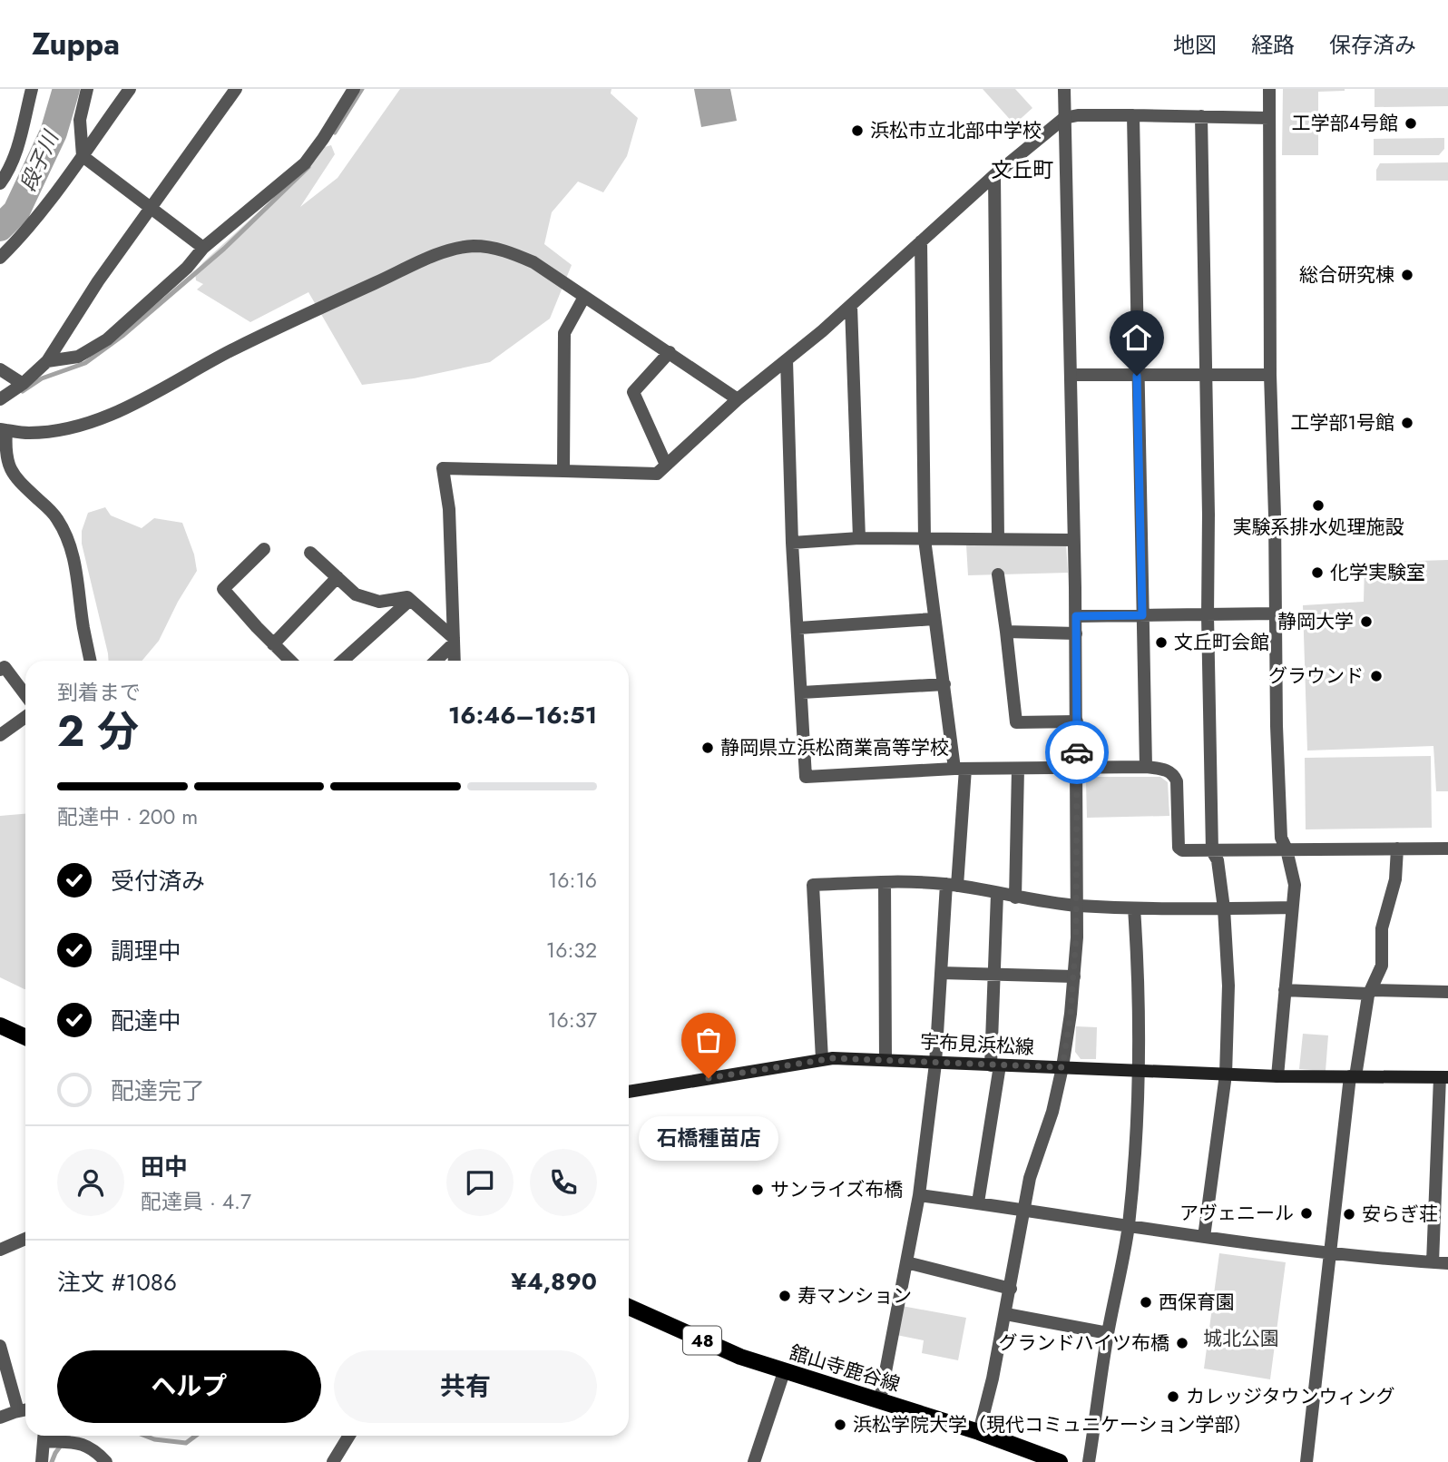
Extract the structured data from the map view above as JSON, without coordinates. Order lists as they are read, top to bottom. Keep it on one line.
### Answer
{"streets":{"main road":["宇布見浜松線","48","舘山寺鹿谷線"]},"districts":["文丘町"],"water":["段子川"],"parks":["城北公園"],"places":["工学部4号館","浜松市立北部中学校","総合研究棟","工学部1号館","実験系排水処理施設","化学実験室","静岡大学","文丘町会館","グラウンド","静岡県立浜松商業高等学校","石橋種苗店","サンライズ布橋","アヴェニール","安らぎ荘","寿マンション","西保育園","グランドハイツ布橋","カレッジタウンウィング","浜松学院大学（現代コミュニケーション学部）"],"page":{"header":"Zuppa","nav":["地図","経路","保存済み"],"heading":["2 分","到着まで","16:46–16:51"],"panel":["田中","配達員 · 4.7","注文 #1086","¥4,890"],"bar":"配達中 · 200 m","list":[["受付済み","16:16"],["調理中","16:32"],["配達中","16:37"],"配達完了"],"bubble":"石橋種苗店","buttons":["ヘルプ","共有"]}}
